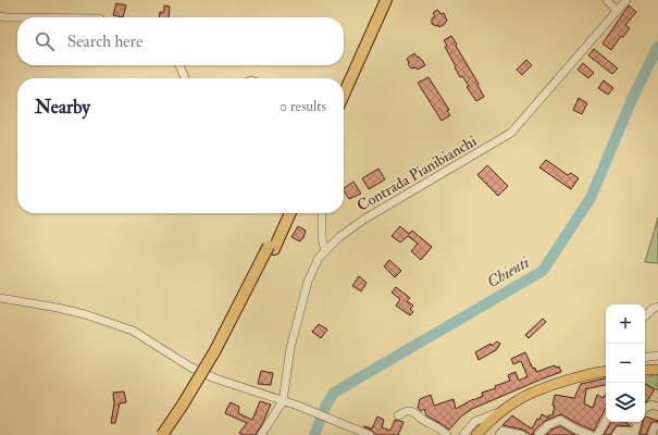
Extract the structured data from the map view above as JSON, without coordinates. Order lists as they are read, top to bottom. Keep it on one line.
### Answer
{"streets":{"street":["Contrada Pianibianchi"]},"water":["Chienti"],"page":{"search":"Search here","heading":["Nearby","0 results"],"map_buttons":["+","−"]}}
